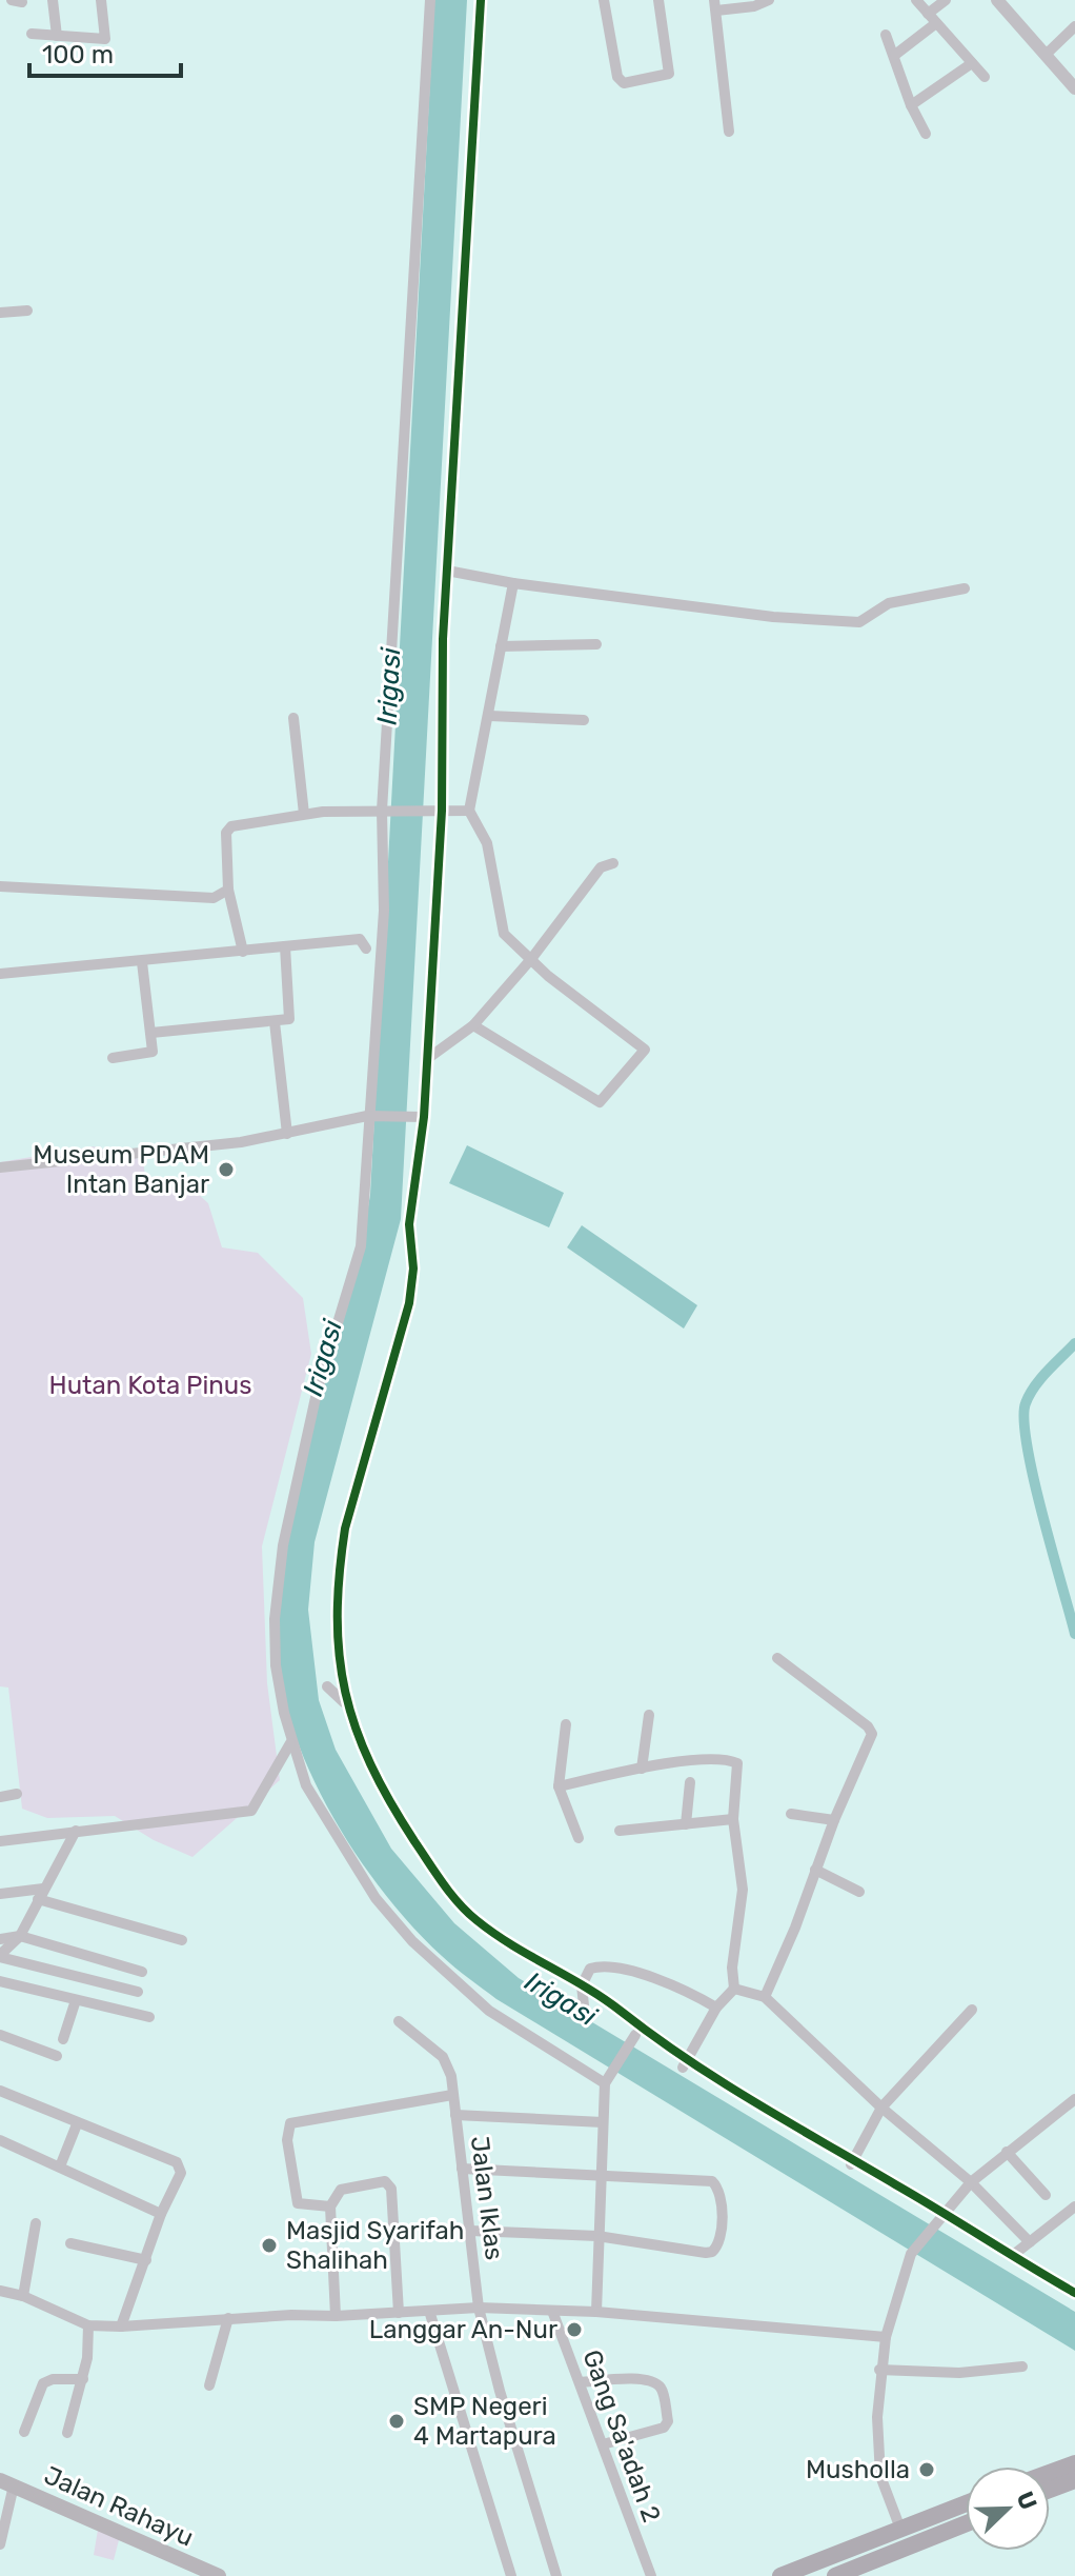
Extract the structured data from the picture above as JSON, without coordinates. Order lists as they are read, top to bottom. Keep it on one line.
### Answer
{"streets":{"main road":["Jalan Rahayu"],"street":["Jalan Iklas","Gang Sa'adah 2"]},"water":["Irigasi"],"parks":["Hutan Kota Pinus"],"places":["Museum PDAM Intan Banjar","Masjid Syarifah Shalihah","Langgar An-Nur","SMP Negeri 4 Martapura","Musholla"],"scale_bar":"100 m","north":"top right"}
